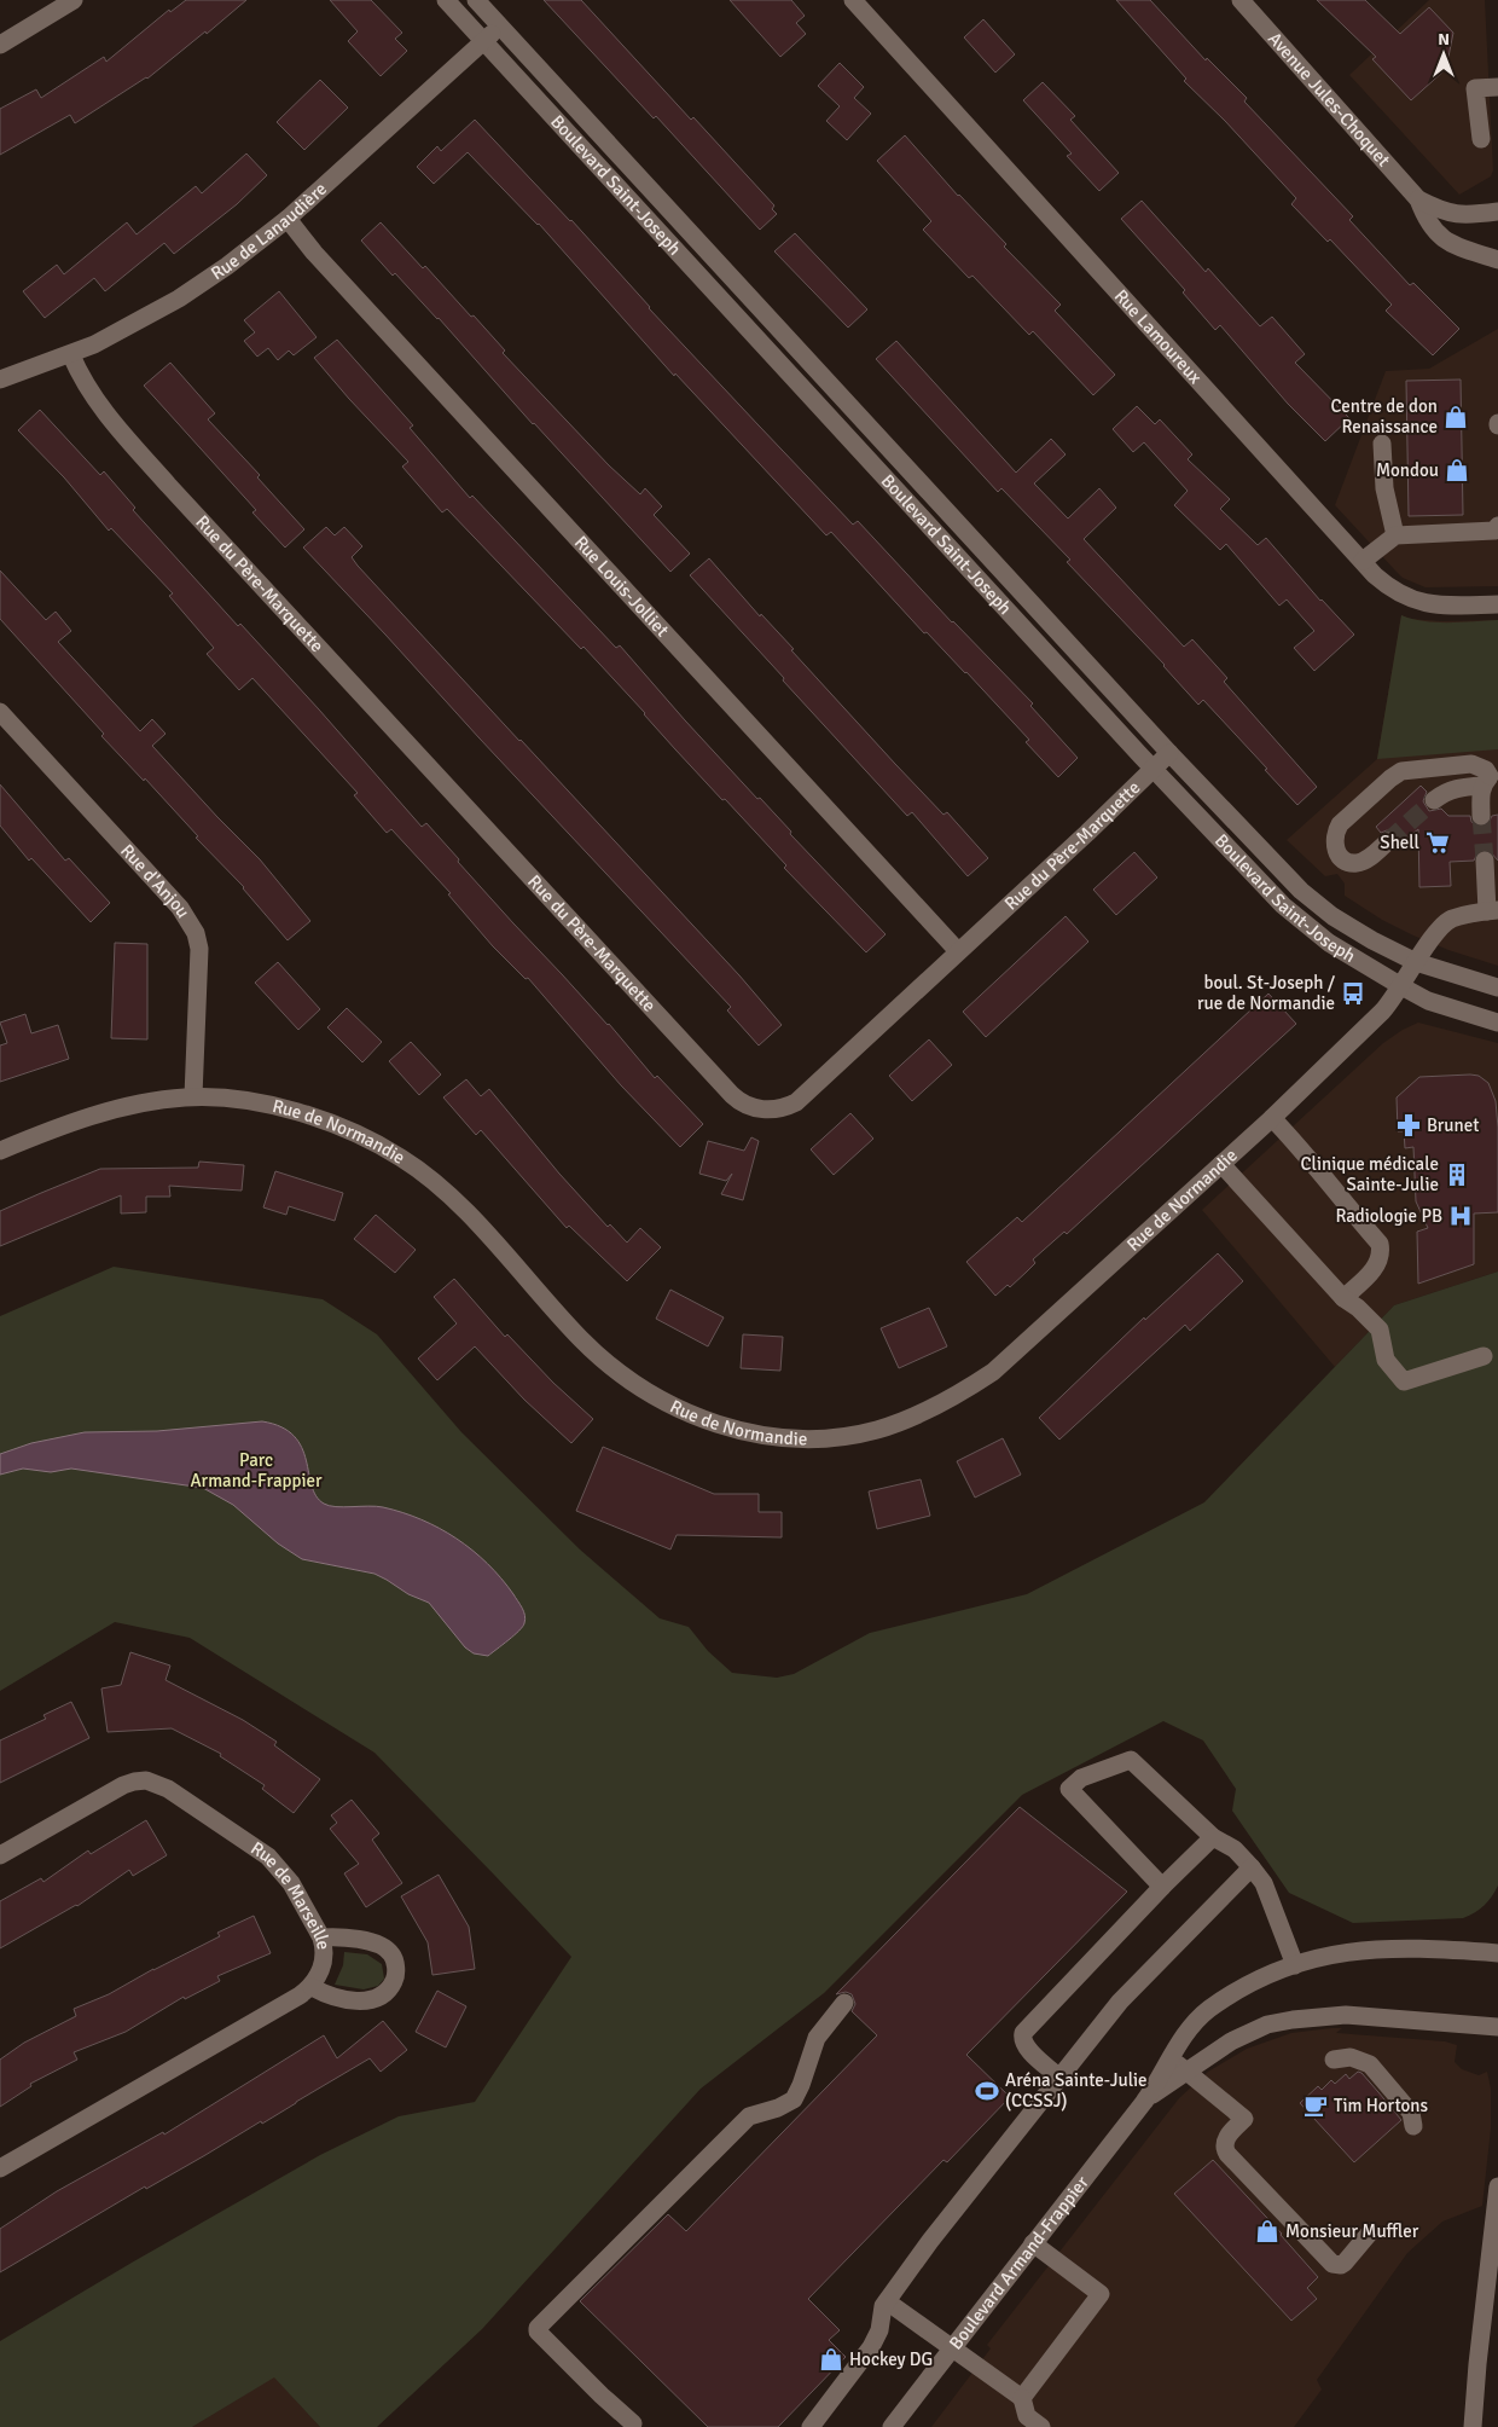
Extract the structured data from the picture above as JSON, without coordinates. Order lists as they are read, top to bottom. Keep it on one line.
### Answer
{"streets":{"street":["Avenue Jules-Choquet","Boulevard Saint-Joseph","Rue de Lanaudière","Rue Lamoureux","Rue du Père-Marquette","Rue Louis-Jolliet","Rue d'Anjou","Rue de Normandie","Rue de Marseille","Boulevard Armand-Frappier"]},"crossings":[["Boulevard Saint-Joseph","Rue de Lanaudière"],["Boulevard Saint-Joseph","Rue du Père-Marquette"],["Boulevard Saint-Joseph","Rue de Normandie"],["Rue de Lanaudière","Rue du Père-Marquette"],["Rue de Lanaudière","Rue Louis-Jolliet"],["Rue du Père-Marquette","Rue Louis-Jolliet"],["Rue d'Anjou","Rue de Normandie"]],"parks":["Parc Armand-Frappier"],"places":{"shop":["Centre de don Renaissance","Mondou","Monsieur Muffler","Hockey DG"],"supermarket":["Shell"],"bus stop":["boul. St-Joseph / rue de Normandie"],"pharmacy":["Brunet"],"building":["Clinique médicale Sainte-Julie"],"hospital":["Radiologie PB"],"sports":["Aréna Sainte-Julie (CCSSJ)"],"cafe":["Tim Hortons"]},"north":"top"}
